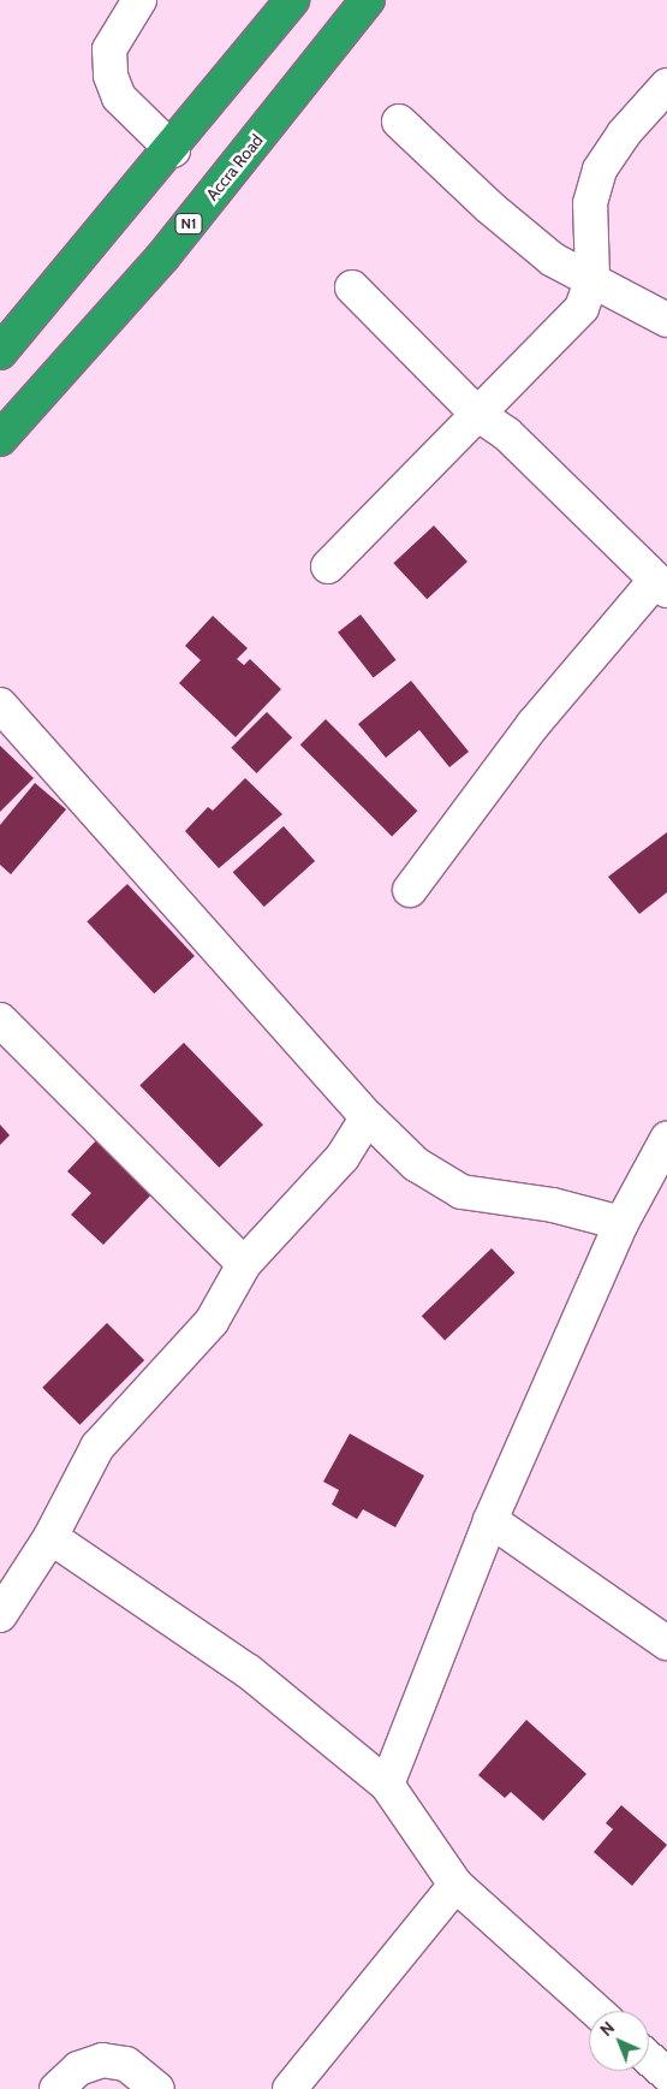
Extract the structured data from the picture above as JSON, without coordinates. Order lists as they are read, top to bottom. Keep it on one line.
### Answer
{"streets":{"highway":["Accra Road","N1"]},"north":"top left"}
